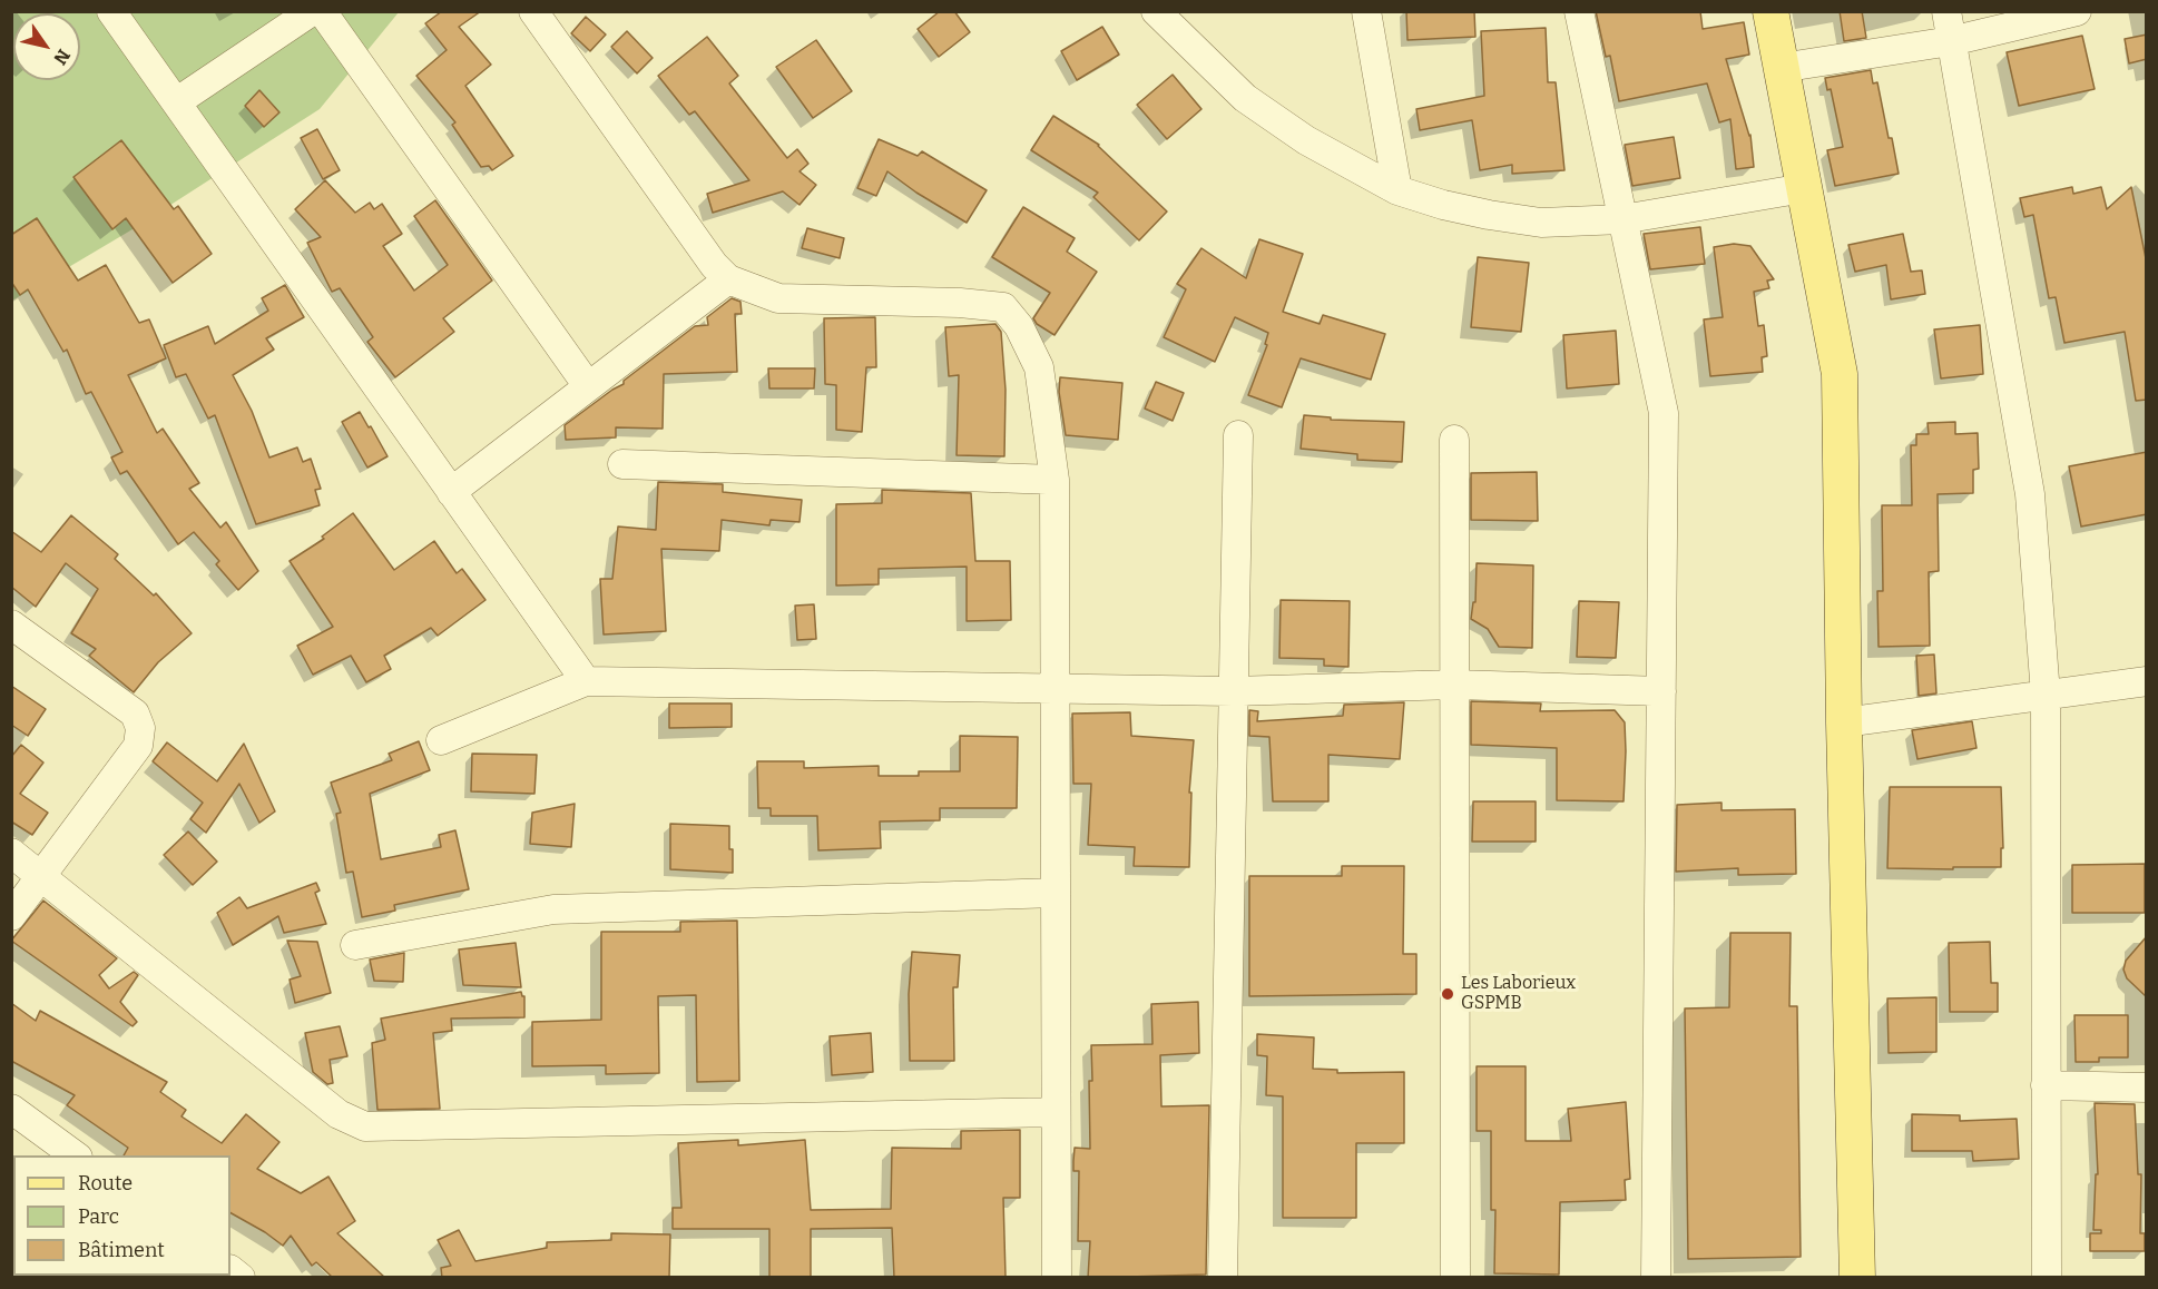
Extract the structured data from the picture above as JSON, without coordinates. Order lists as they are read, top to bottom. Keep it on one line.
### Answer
{"places":["Les Laborieux GSPMB"],"legend":["Route","Parc","Bâtiment"],"north":"bottom right"}
